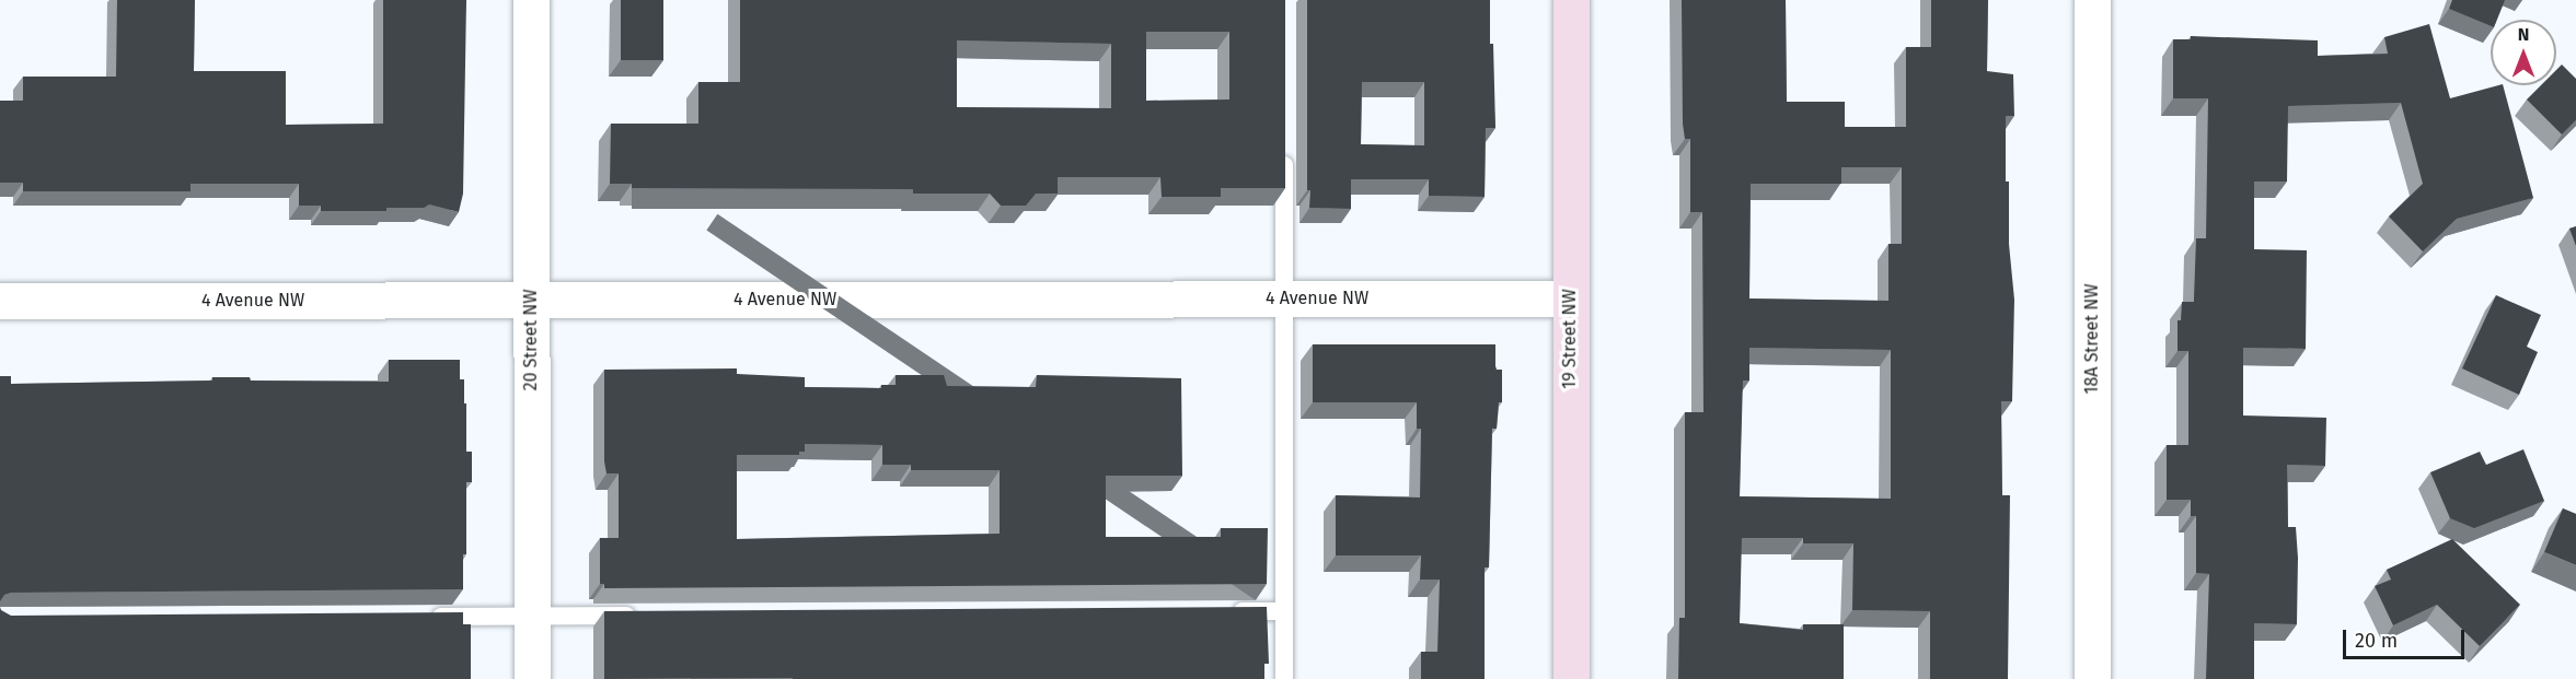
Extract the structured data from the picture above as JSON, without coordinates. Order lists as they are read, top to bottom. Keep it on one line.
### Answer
{"streets":{"street":["4 Avenue NW","19 Street NW","18A Street NW","20 Street NW"]},"crossings":[["4 Avenue NW","19 Street NW"],["4 Avenue NW","20 Street NW"]],"scale_bar":"20 m","north":"top"}
